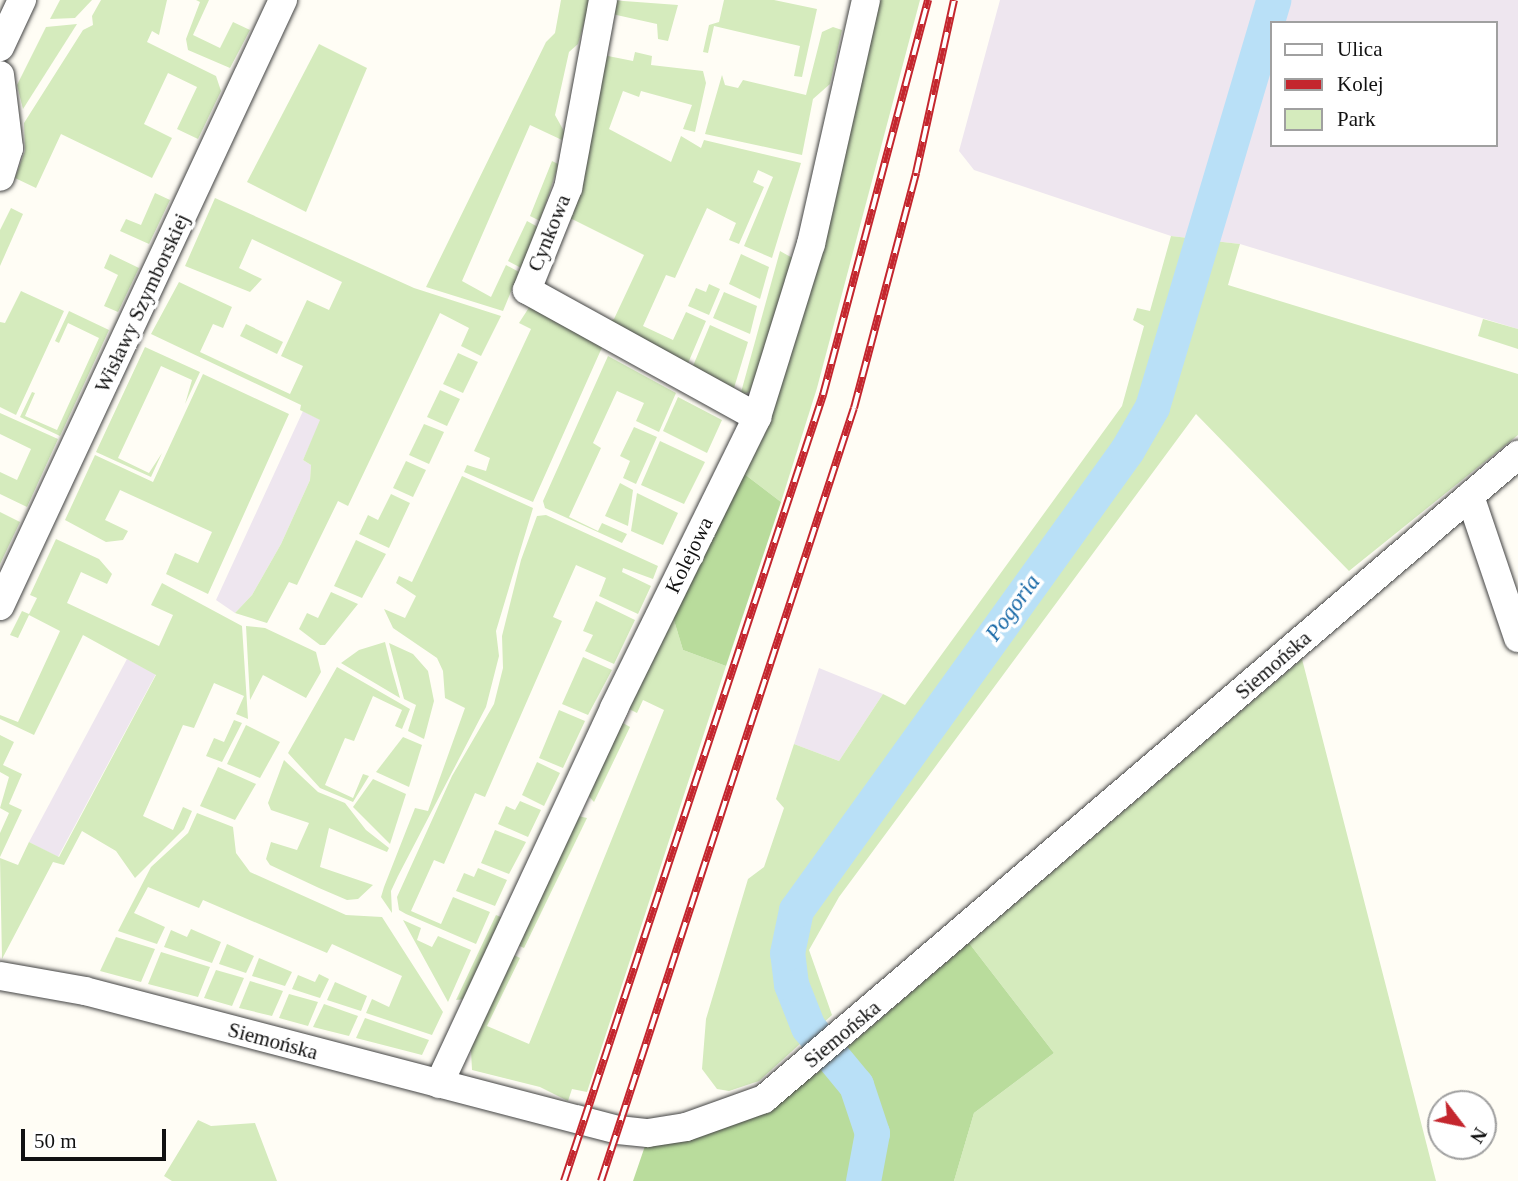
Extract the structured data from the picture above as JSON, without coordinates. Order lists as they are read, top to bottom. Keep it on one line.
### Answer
{"streets":{"street":["Cynkowa","Wisławy Szymborskiej","Kolejowa","Siemońska"]},"crossings":[["Cynkowa","Kolejowa"],["Kolejowa","Siemońska"]],"water":["Pogoria"],"legend":["Ulica","Kolej","Park"],"scale_bar":"50 m","north":"bottom right"}
